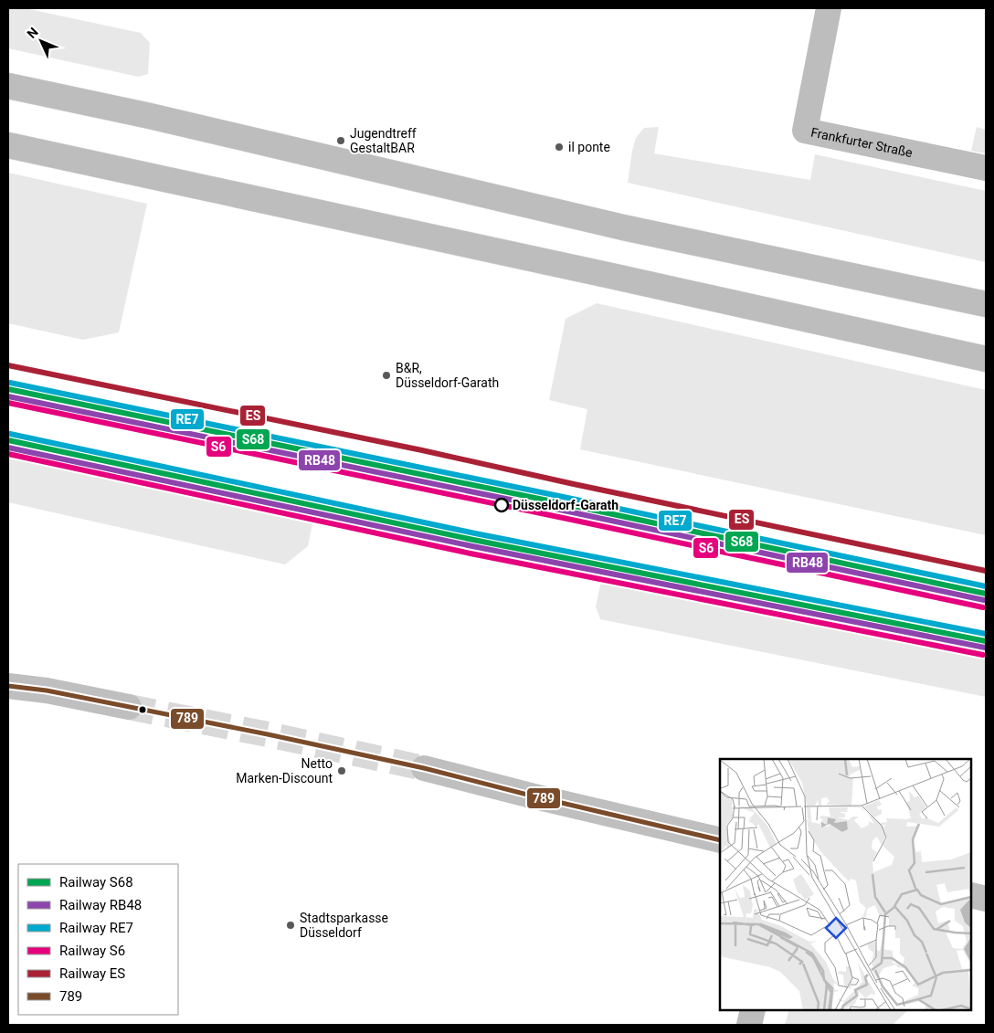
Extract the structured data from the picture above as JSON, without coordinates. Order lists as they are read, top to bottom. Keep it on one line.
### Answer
{"streets":{"main road":["Frankfurter Straße"]},"places":["Jugendtreff GestaltBAR","il ponte","B&R, Düsseldorf-Garath","Düsseldorf-Garath","Netto Marken-Discount","Stadtsparkasse Düsseldorf"],"lines":["rail line ES","rail line RE7","rail line S68","rail line RB48","rail line S6","transit line 789"],"legend":["Railway S68","Railway RB48","Railway RE7","Railway S6","Railway ES","789"],"north":"top left"}
